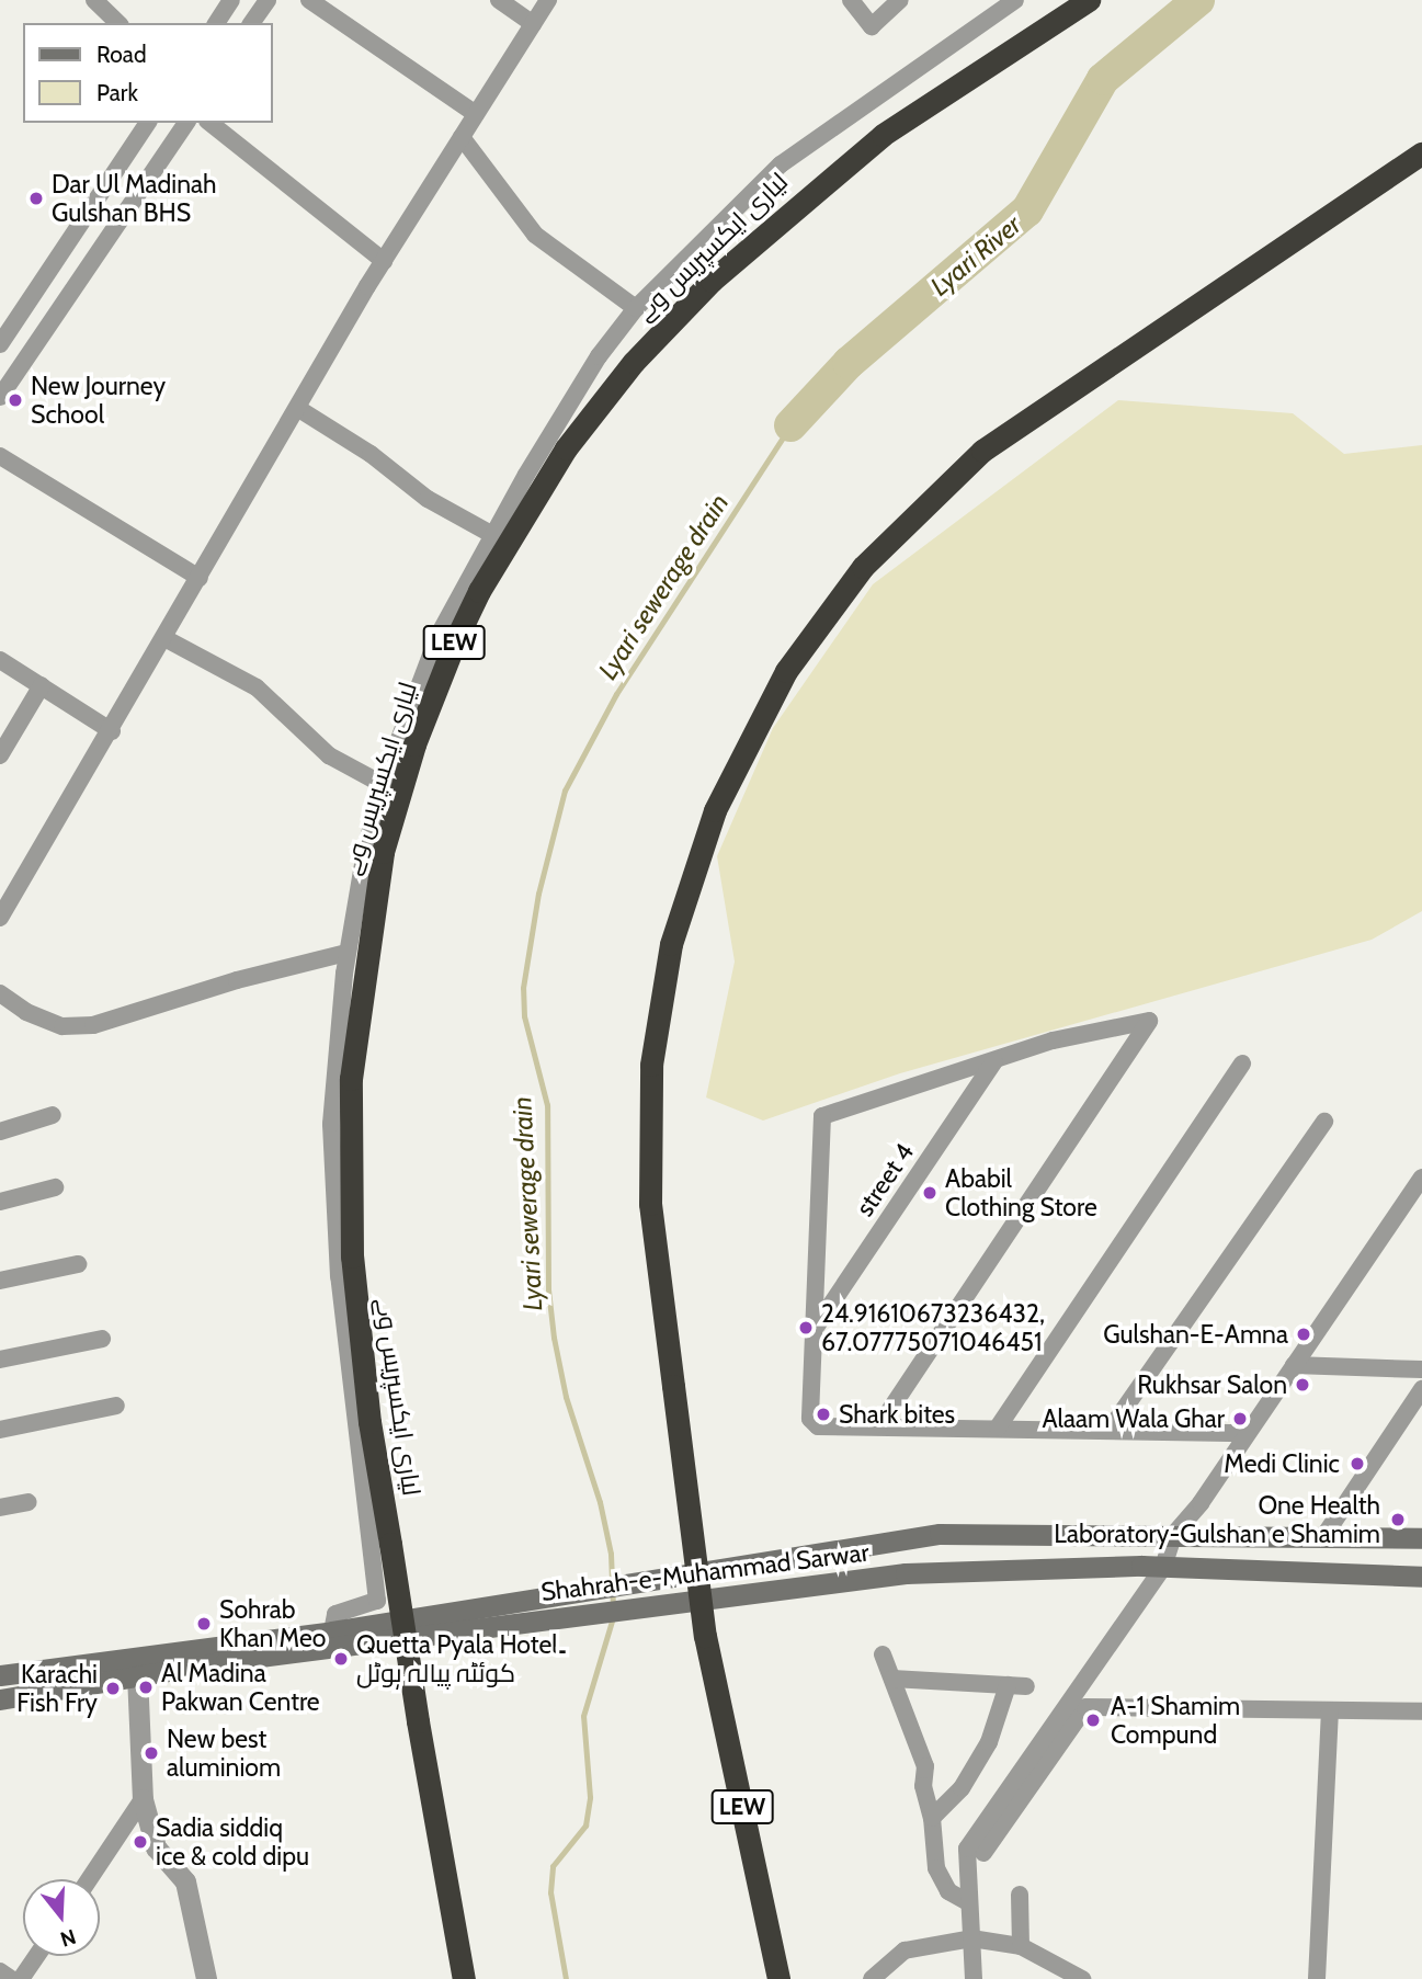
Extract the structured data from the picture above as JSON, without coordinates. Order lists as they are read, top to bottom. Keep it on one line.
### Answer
{"streets":{"highway":["لیاری ایکسپریس وے","LEW"],"main road":["Shahrah-e-Muhammad Sarwar"],"street":["street 4"]},"water":["Lyari River","Lyari sewerage drain"],"places":["Dar Ul Madinah Gulshan BHS","New Journey School","Ababil Clothing Store","24.91610673236432, 67.07775071046451","Gulshan-E-Amna","Rukhsar Salon","Shark bites","Alaam Wala Ghar","Medi Clinic","One Health Laboratory-Gulshan e Shamim","Sohrab Khan Meo","Quetta Pyala Hotel۔ کوئٹہ پیالہ ہوٹل","Al Madina Pakwan Centre","Karachi Fish Fry","A-1 Shamim Compund","New best aluminiom","Sadia siddiq ice & cold dipu"],"legend":["Road","Park"],"north":"bottom"}
